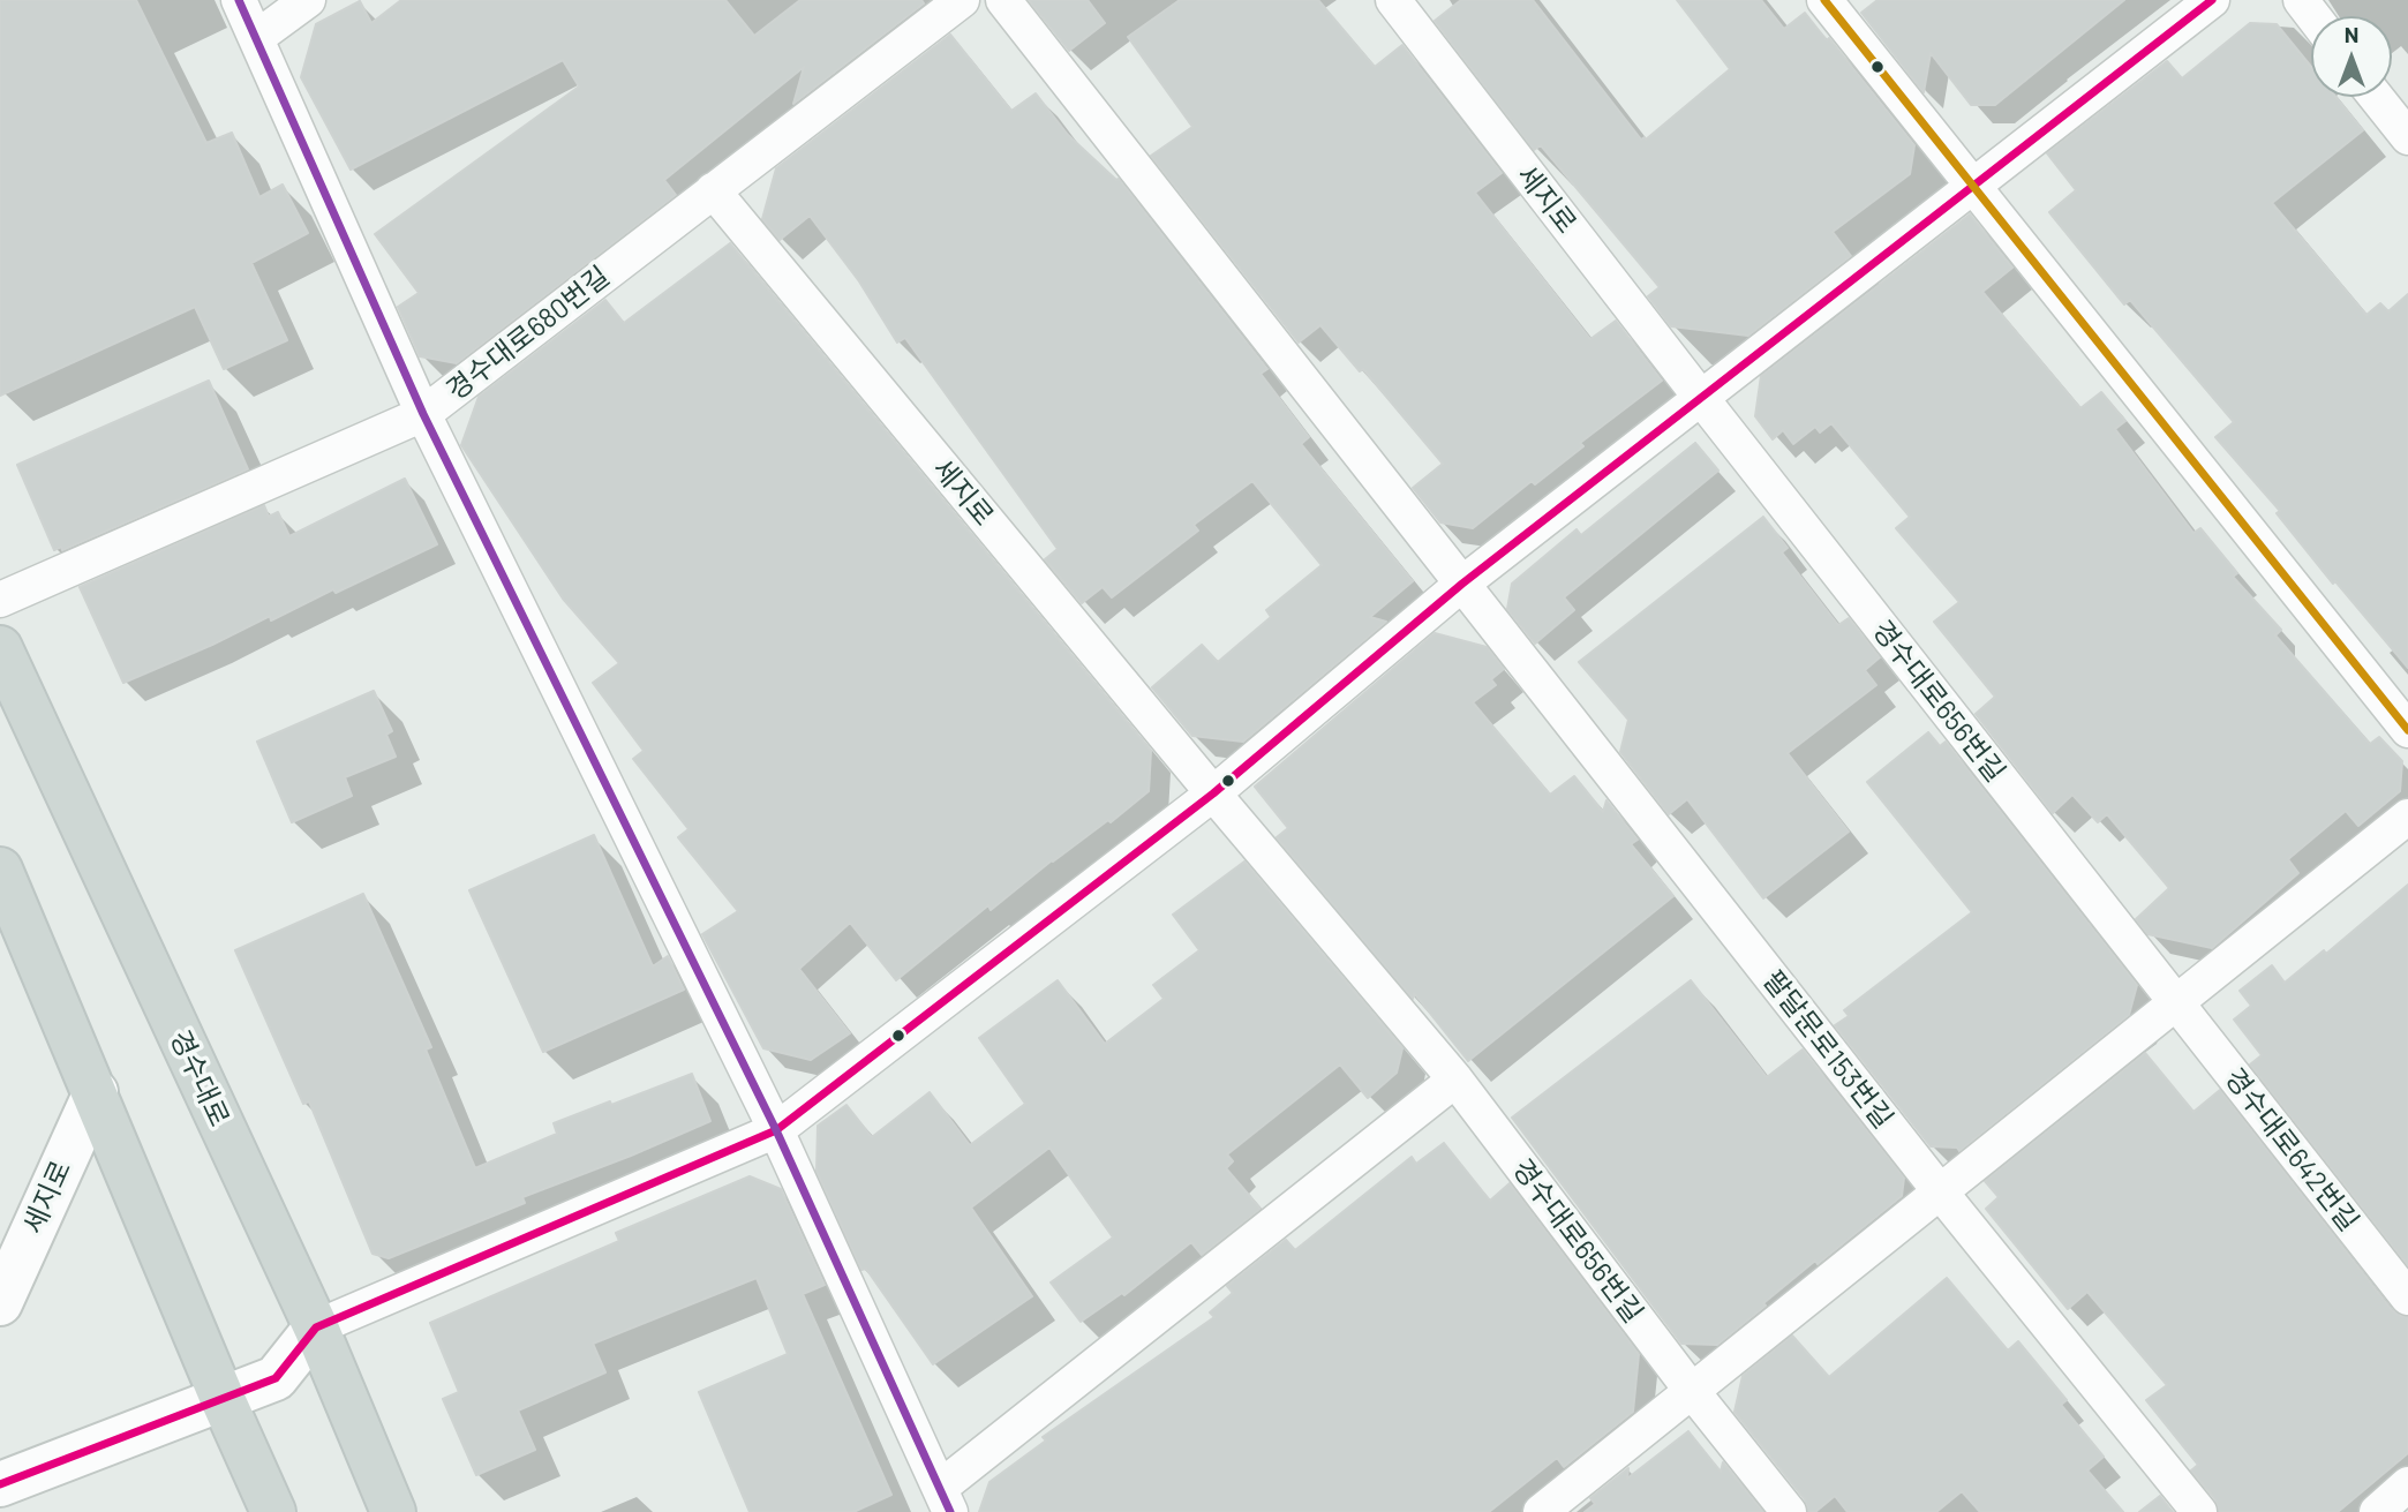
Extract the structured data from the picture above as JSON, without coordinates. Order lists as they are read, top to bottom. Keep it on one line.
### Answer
{"streets":{"main road":["경수대로"],"street":["세지로","경수대로680번길","경수대로656번길","팔달문로153번길","경수대로642번길"]},"crossings":[["세지로","경수대로680번길"],["세지로","경수대로656번길"],["경수대로656번길","경수대로642번길"]],"north":"top"}
